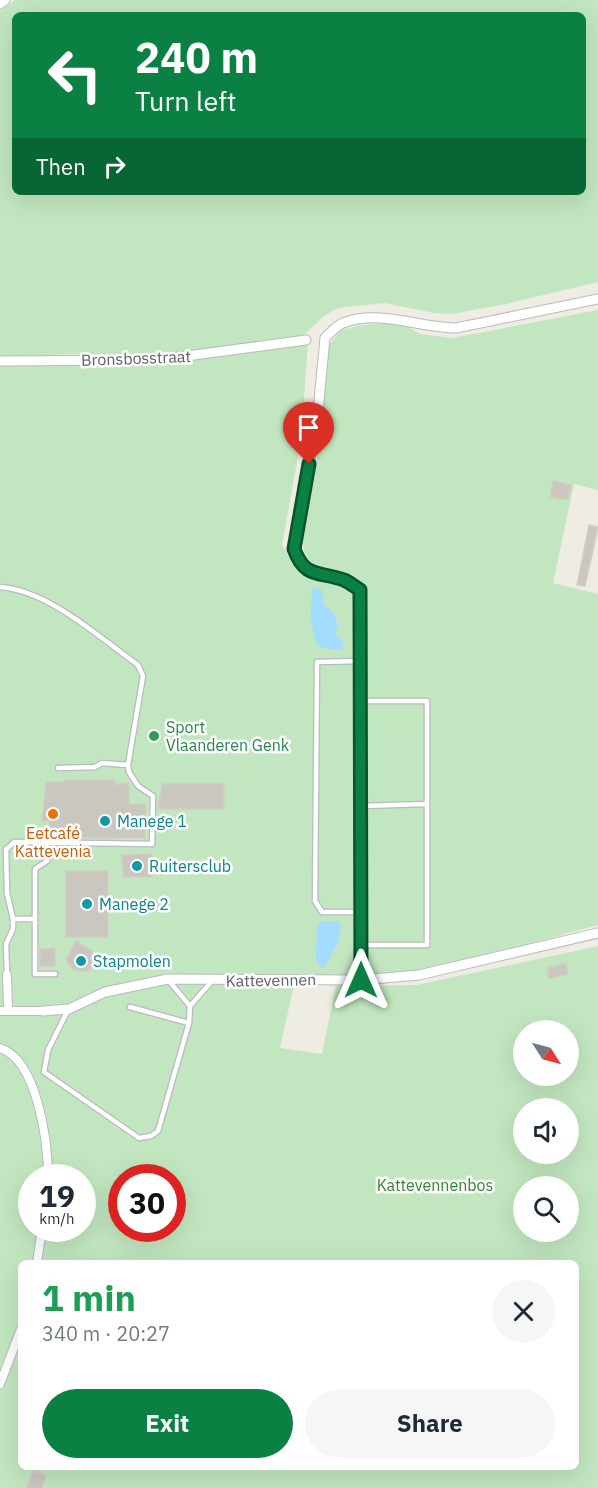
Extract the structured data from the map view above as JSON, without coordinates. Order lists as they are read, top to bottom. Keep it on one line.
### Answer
{"streets":{"street":["Bronsbosstraat","Kattevennen"]},"parks":["Kattevennenbos"],"places":["Sport Vlaanderen Genk","Eetcafé Kattevenia","Manege 1","Ruitersclub","Manege 2","Stapmolen"],"north":"bottom right","page":{"turn":["240 m","Turn left"],"then":"Then","speed":"19 km/h","limit":"30","heading":["1 min","340 m · 20:27"],"buttons":["Exit","Share"]}}
